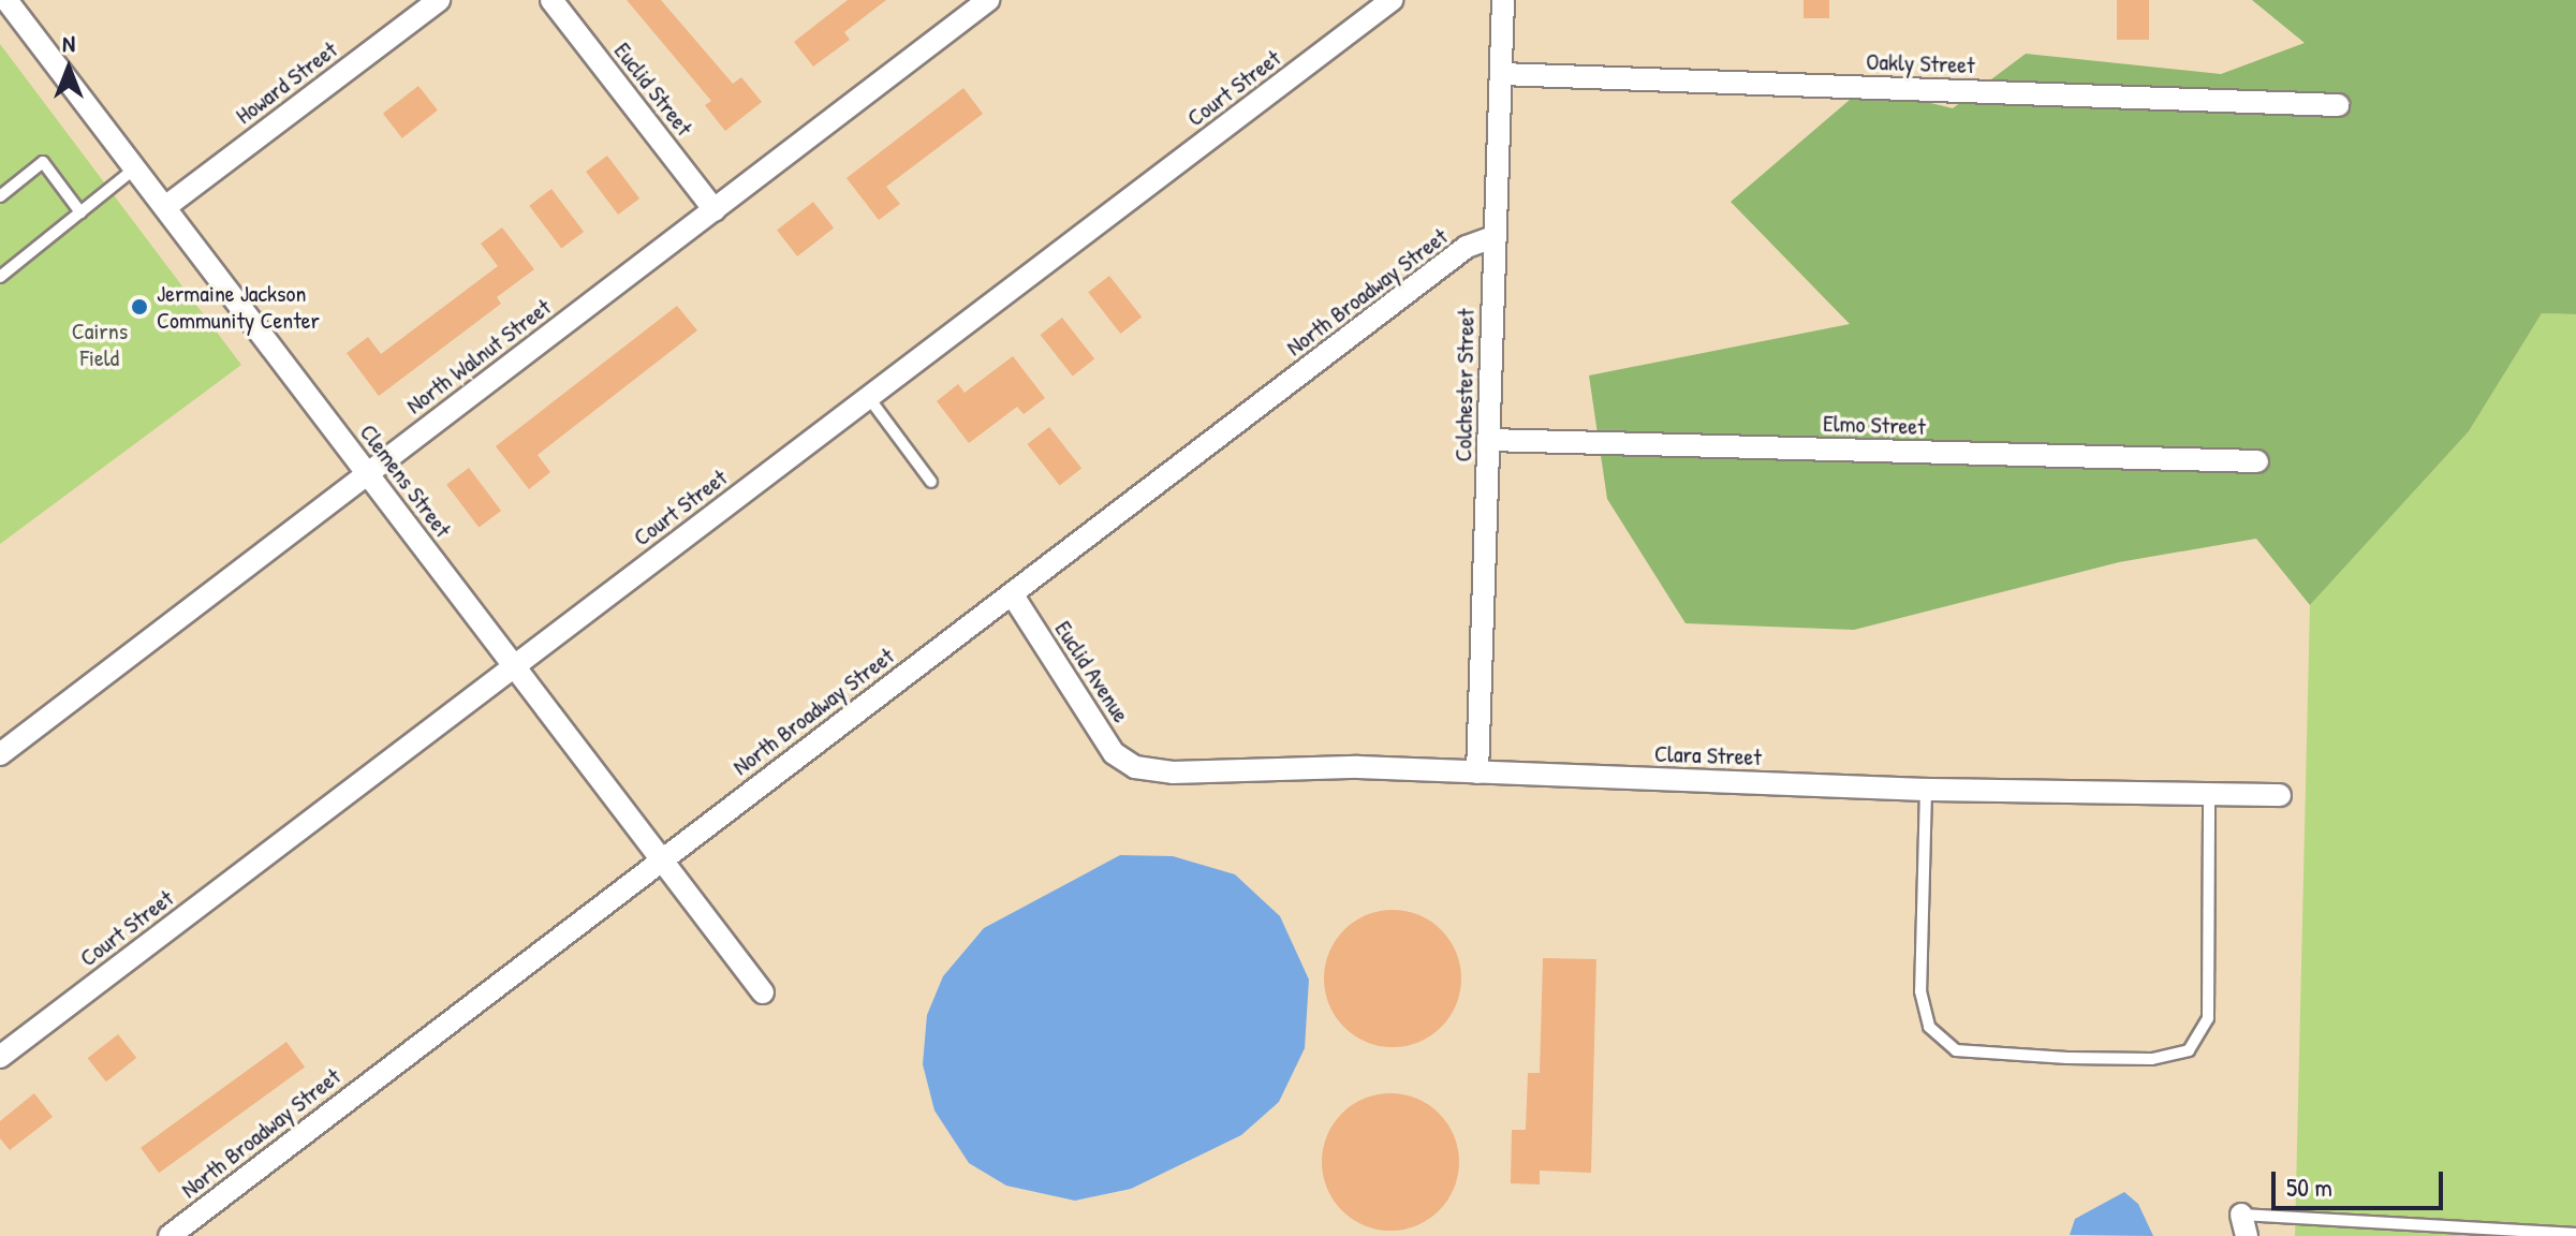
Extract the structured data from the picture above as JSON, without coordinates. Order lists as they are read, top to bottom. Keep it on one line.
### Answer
{"streets":{"street":["Oakly Street","Howard Street","Court Street","Euclid Street","North Broadway Street","North Walnut Street","Colchester Street","Elmo Street","Clemens Street","Euclid Avenue","Clara Street"]},"crossings":[["Oakly Street","Colchester Street"],["Howard Street","Clemens Street"],["Court Street","Clemens Street"],["Euclid Street","North Walnut Street"],["North Broadway Street","Colchester Street"],["North Broadway Street","Clemens Street"],["North Broadway Street","Euclid Avenue"],["North Walnut Street","Clemens Street"],["Colchester Street","Elmo Street"],["Colchester Street","Clara Street"],["Euclid Avenue","Clara Street"]],"parks":["Cairns Field"],"places":["Jermaine Jackson Community Center"],"scale_bar":"50 m","north":"top"}
